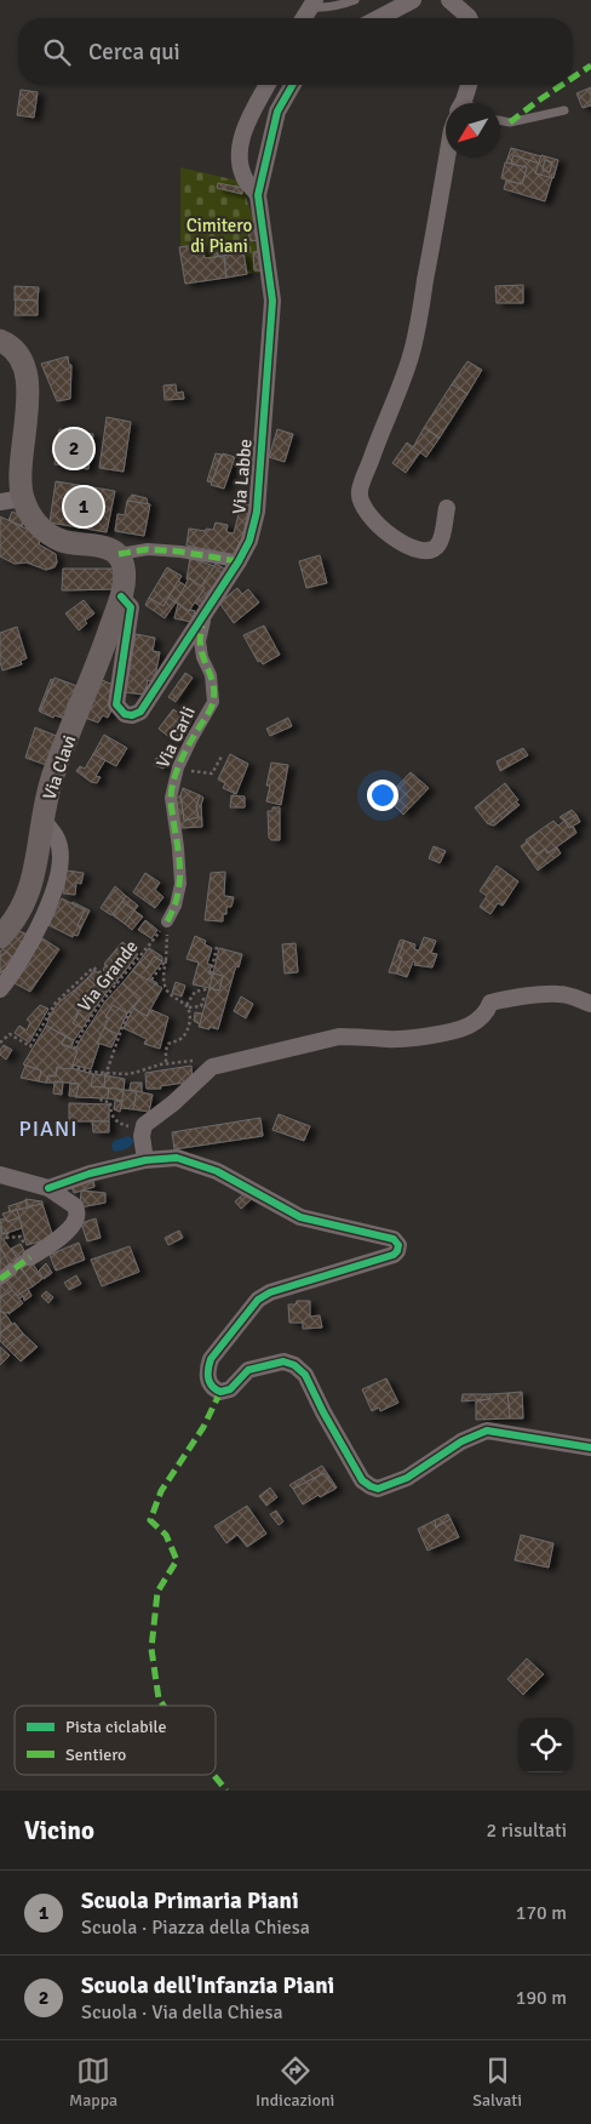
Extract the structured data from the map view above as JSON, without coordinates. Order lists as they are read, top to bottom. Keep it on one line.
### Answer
{"streets":{"main road":["Via Clavi"],"street":["Via Labbe","Via Carli"],"path":["Via Grande"]},"crossings":[["Via Labbe","Via Carli"],["Via Labbe","Via Clavi"],["Via Carli","Via Grande"]],"districts":["PIANI"],"parks":["Cimitero di Piani"],"legend":["Pista ciclabile","Sentiero"],"north":"bottom left","page":{"search":"Cerca qui","pins":["2","1"],"heading":["Vicino","2 risultati"],"list":[{"mark":"1","name":"Scuola Primaria Piani","note":"Scuola · Piazza della Chiesa","value":"170 m"},{"mark":"2","name":"Scuola dell'Infanzia Piani","note":"Scuola · Via della Chiesa","value":"190 m"}],"nav":["Mappa","Indicazioni","Salvati"]}}
